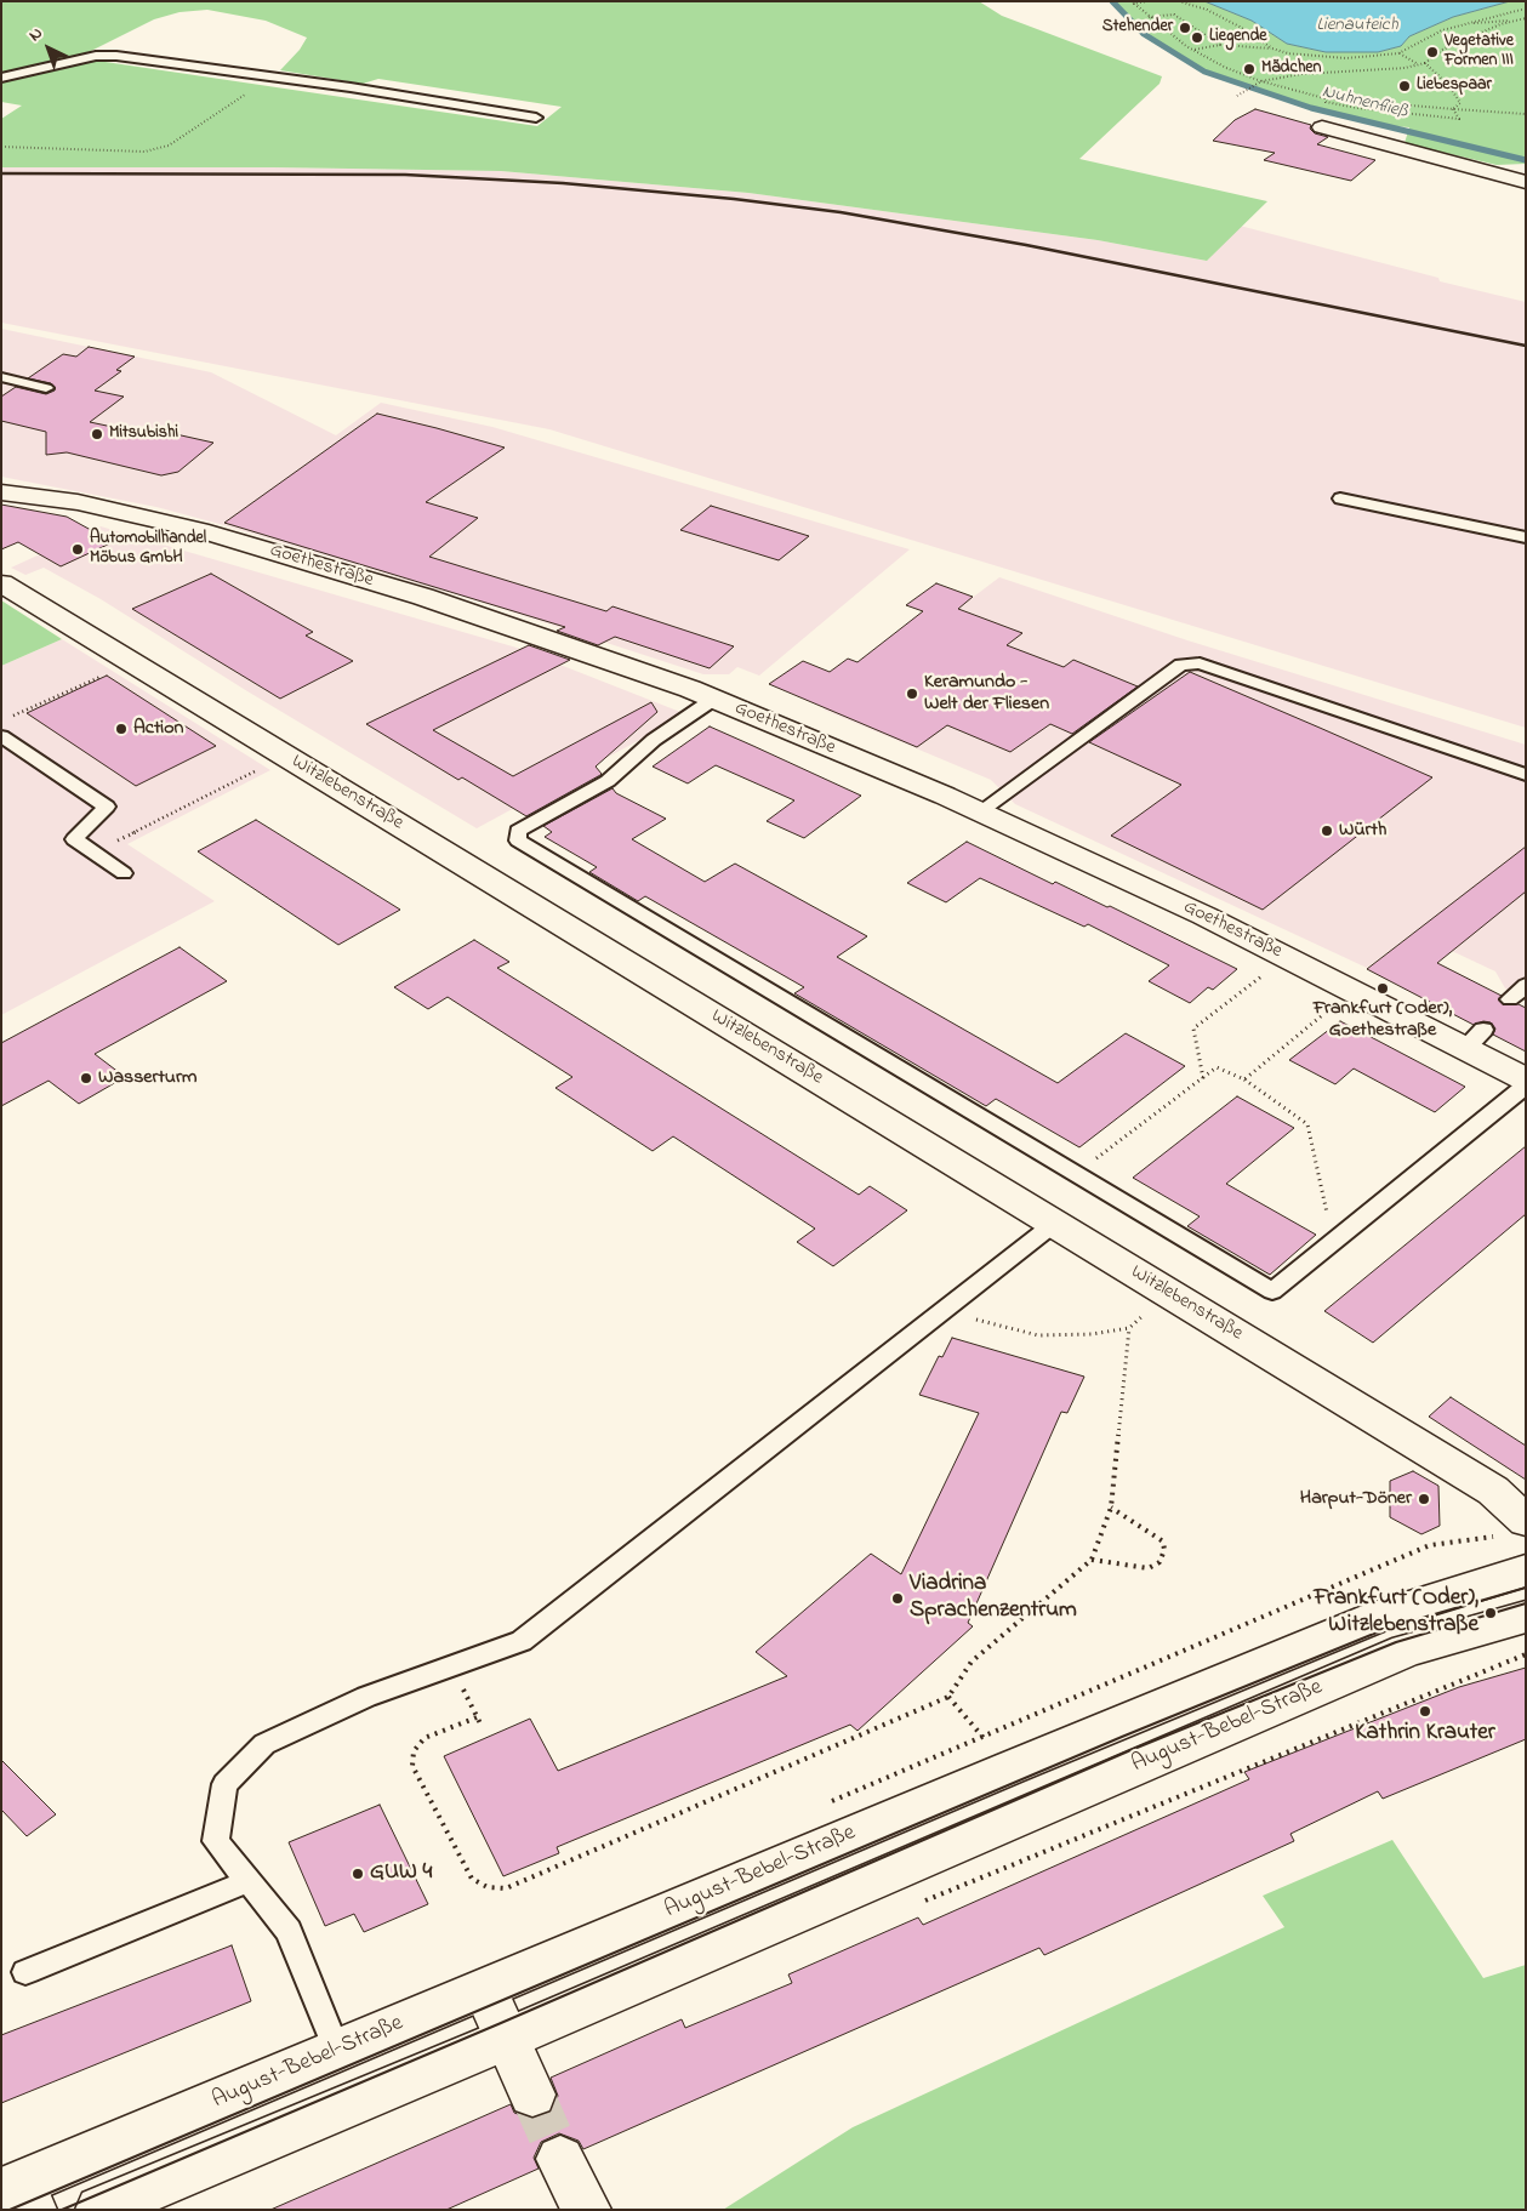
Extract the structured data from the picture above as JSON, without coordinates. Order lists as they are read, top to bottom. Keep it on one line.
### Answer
{"streets":{"street":["Goethestraße","Witzlebenstraße","August-Bebel-Straße"]},"water":["Lienauteich","Nuhnenfließ"],"places":["Stehender","Liegende","Vegetative Formen III","Mädchen","Liebespaar","Mitsubishi","Automobilhandel Möbus GmbH","Keramundo - Welt der Fliesen","Action","Würth","Frankfurt (Oder), Goethestraße","Wasserturm","Harput-Döner","Viadrina Sprachenzentrum","Frankfurt (Oder), Witzlebenstraße","Kathrin Krauter","GUW 4"],"north":"top left"}
